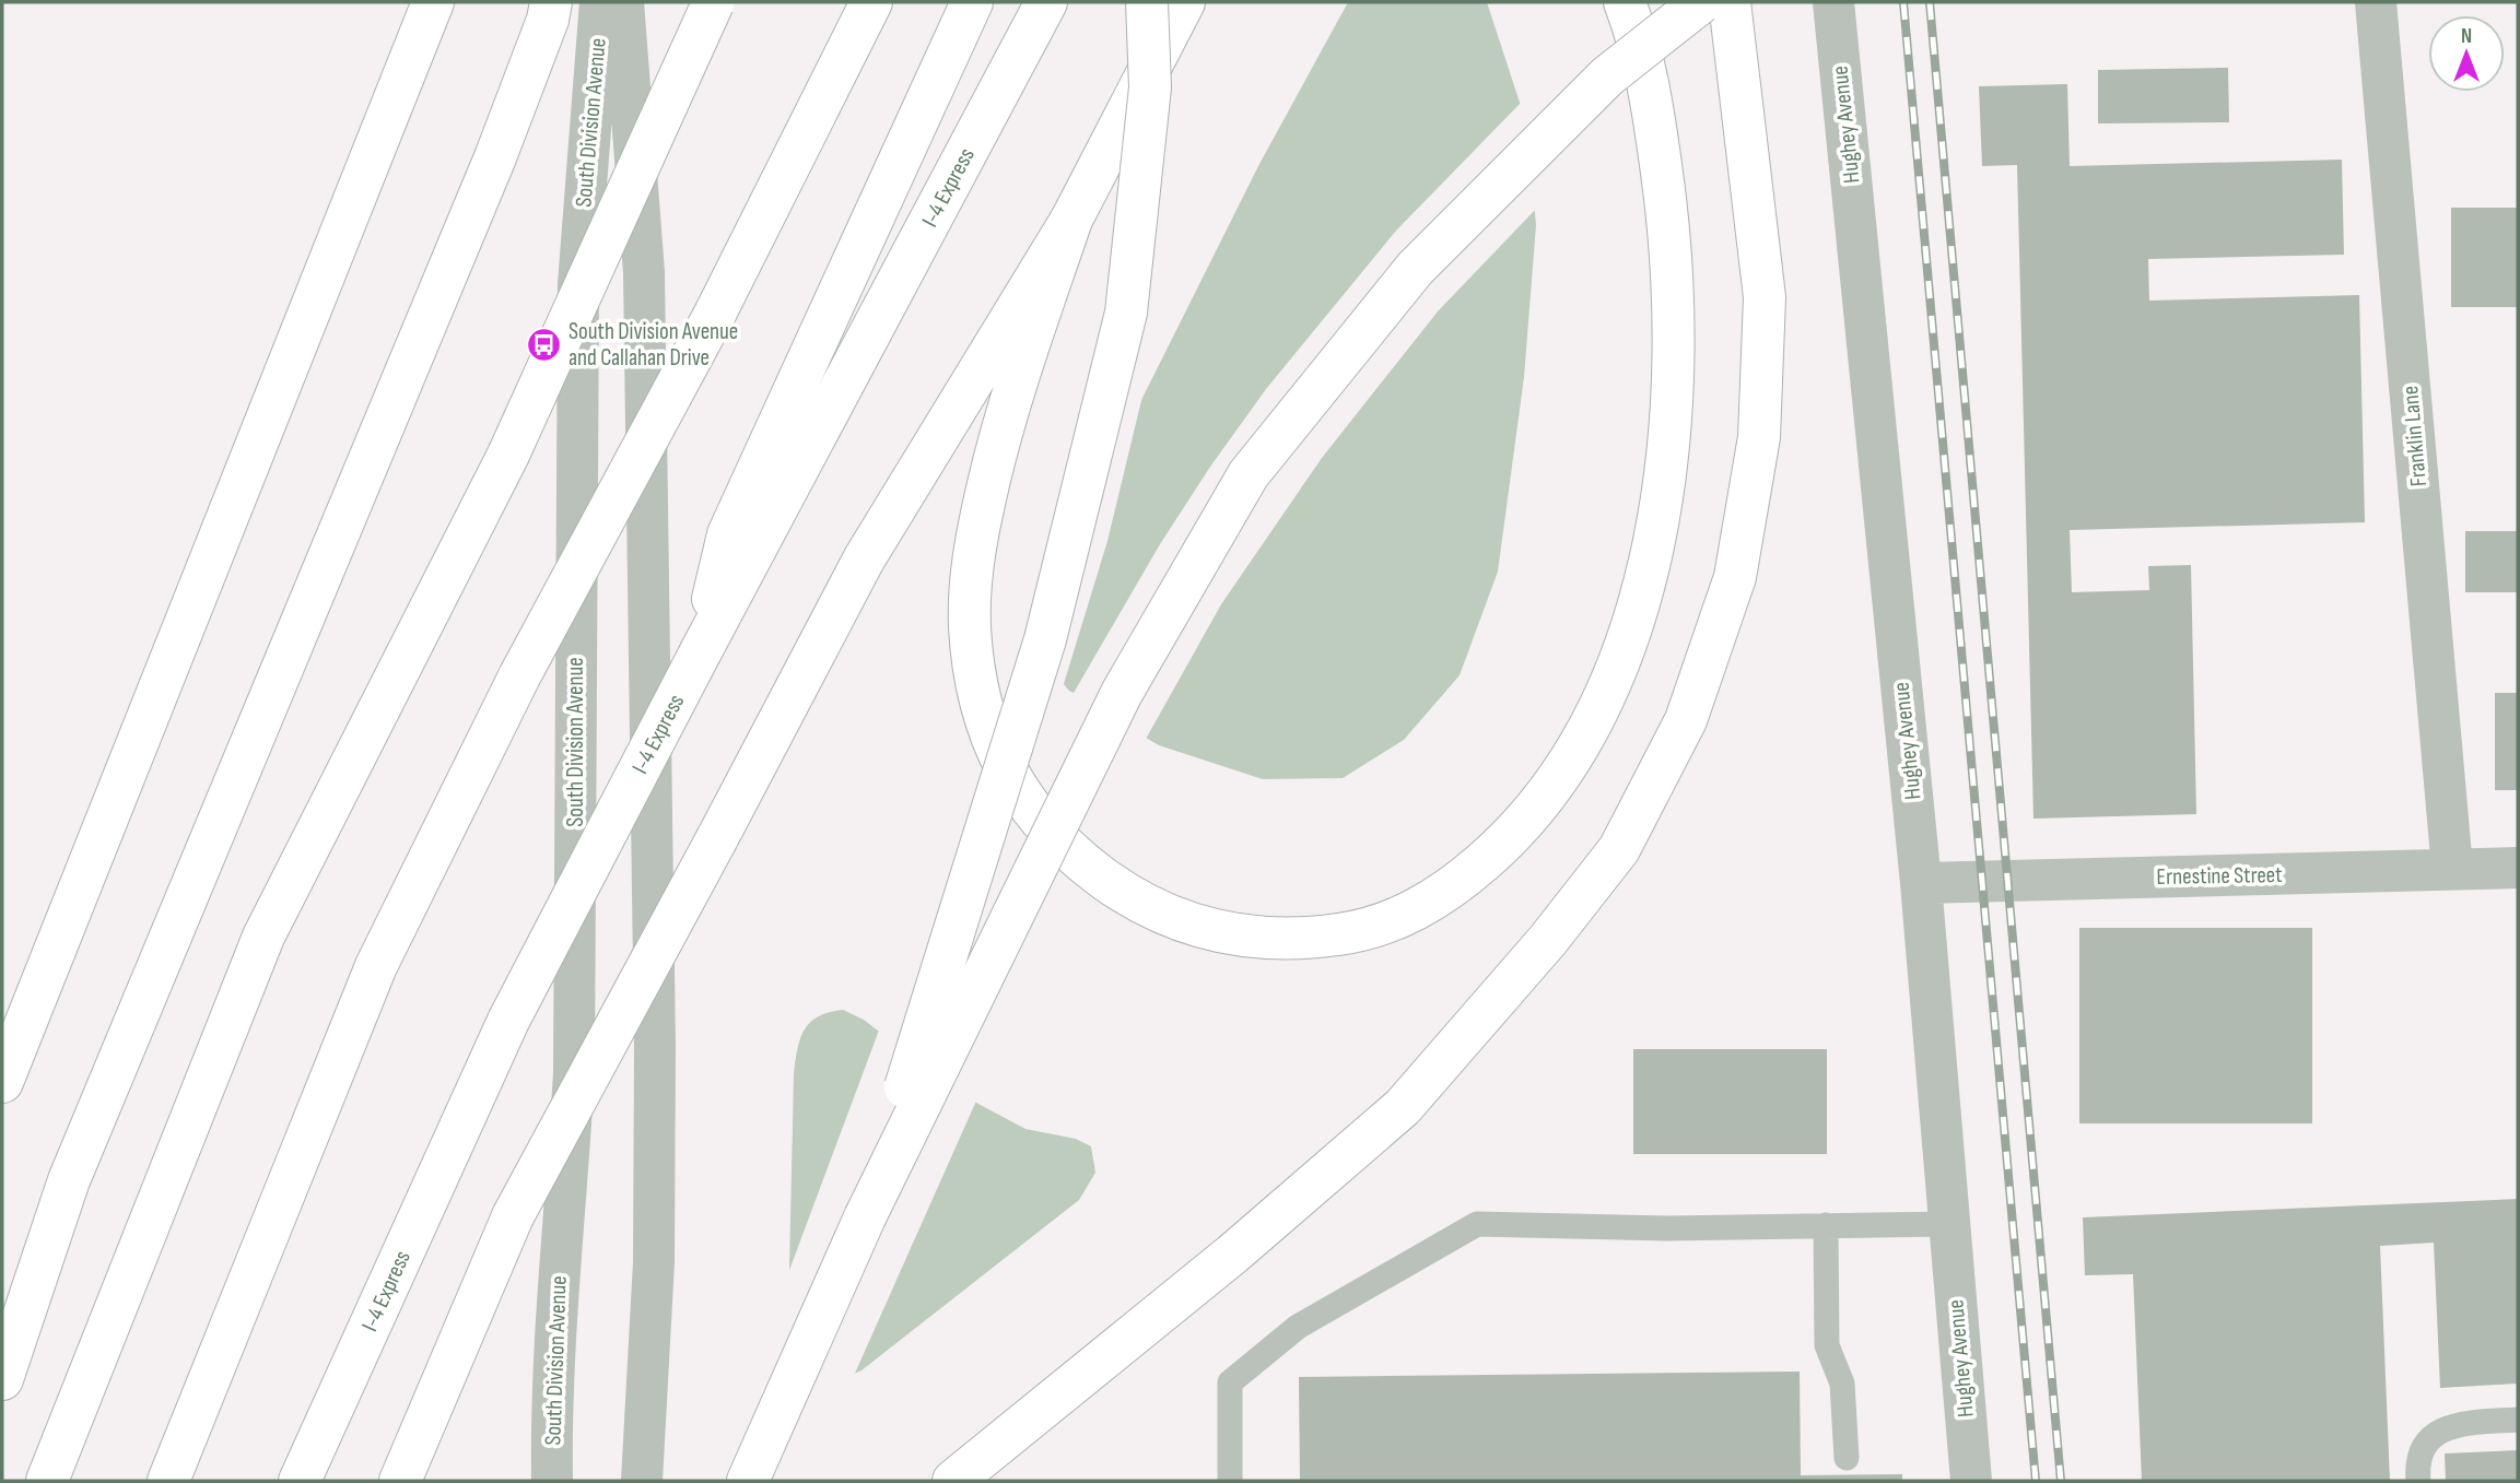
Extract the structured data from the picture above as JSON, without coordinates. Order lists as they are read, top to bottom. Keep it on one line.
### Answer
{"streets":{"highway":["I-4 Express"],"street":["South Division Avenue","Hughey Avenue","Franklin Lane","Ernestine Street"]},"crossings":[["Hughey Avenue","Ernestine Street"],["Franklin Lane","Ernestine Street"]],"places":{"bus stop":["South Division Avenue and Callahan Drive"]},"north":"top"}
